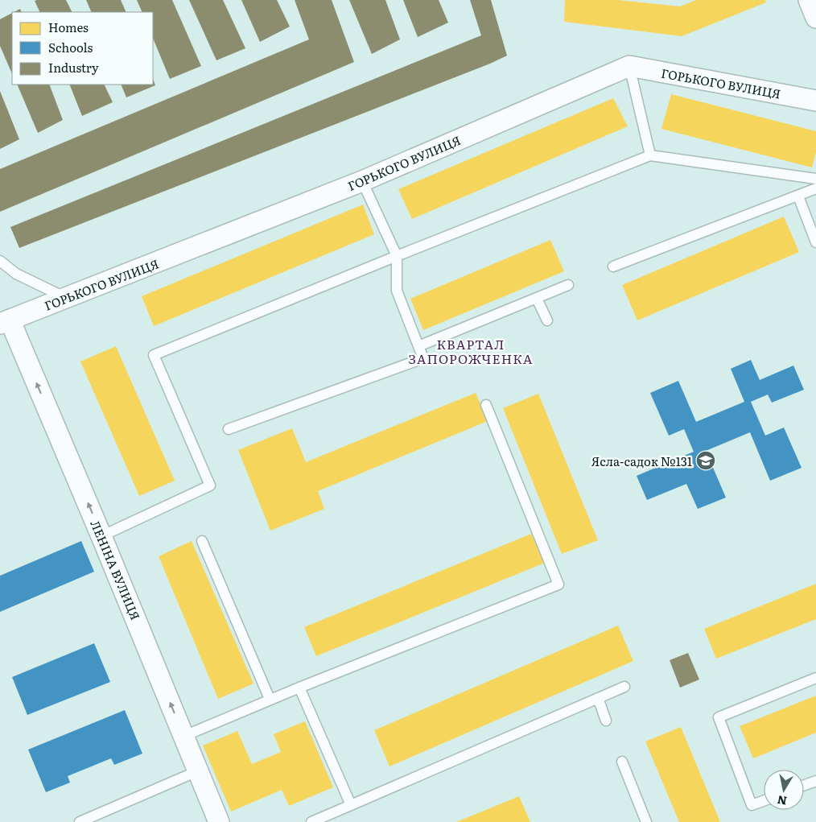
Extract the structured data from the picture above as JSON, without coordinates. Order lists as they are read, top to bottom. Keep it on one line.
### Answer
{"streets":{"street":["ГОРЬКОГО ВУЛИЦЯ","ЛЕНІНА ВУЛИЦЯ"]},"crossings":[["ГОРЬКОГО ВУЛИЦЯ","ЛЕНІНА ВУЛИЦЯ"]],"one_way":["ЛЕНІНА ВУЛИЦЯ"],"districts":["КВАРТАЛ ЗАПОРОЖЧЕНКА"],"places":{"school or university":["Ясла-садок №131"]},"legend":["Homes","Schools","Industry"],"north":"bottom"}
